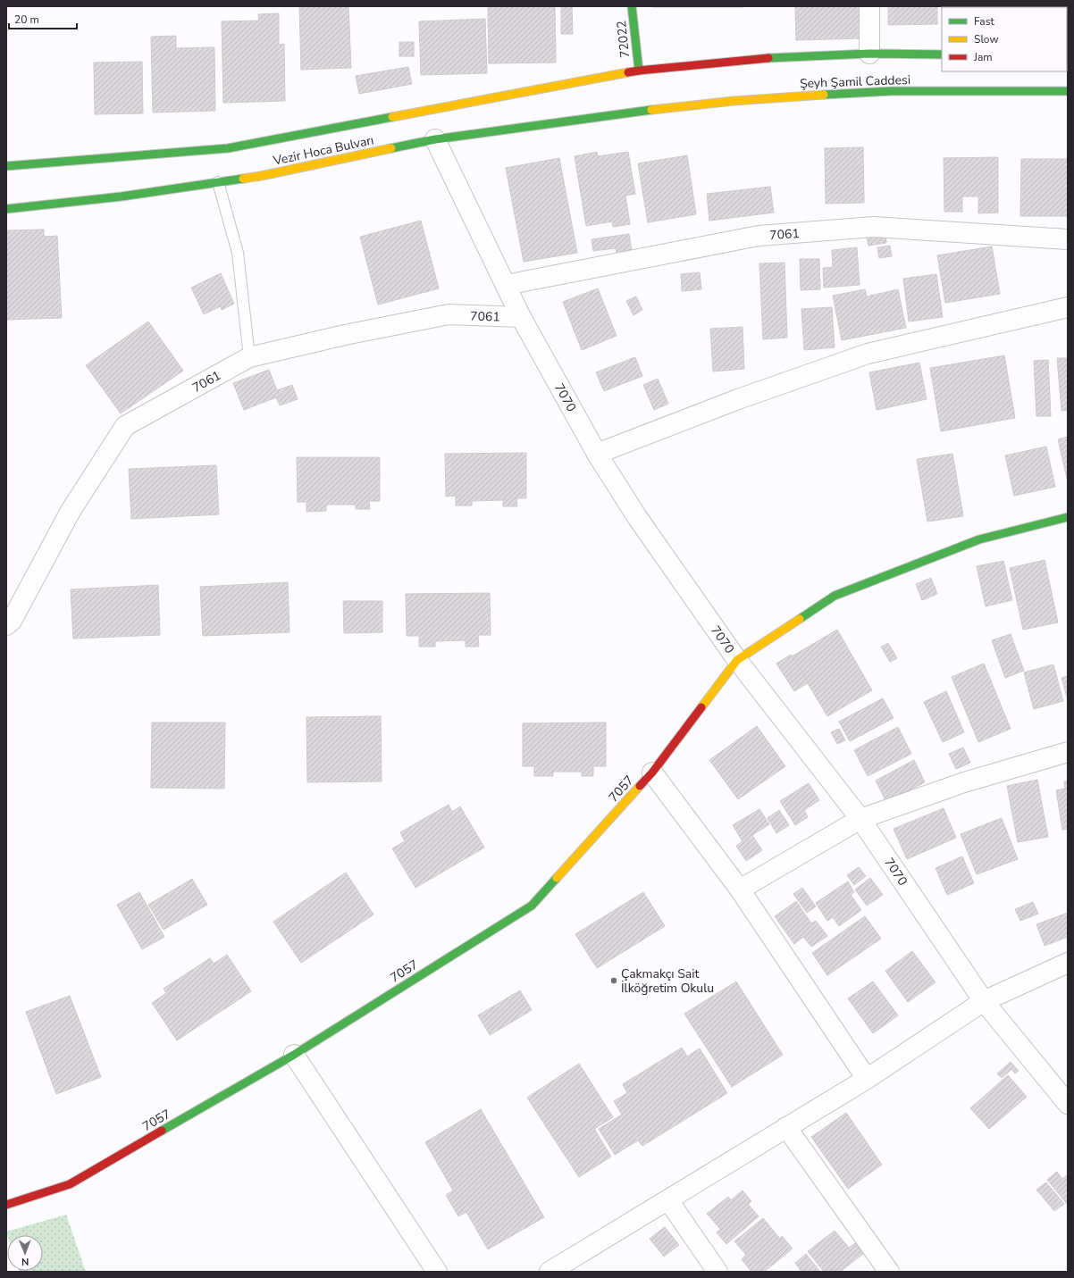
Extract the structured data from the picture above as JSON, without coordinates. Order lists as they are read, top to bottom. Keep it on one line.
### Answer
{"streets":{"main road":["72022","Şeyh Şamil Caddesi","Vezir Hoca Bulvarı","7057"],"street":["7061","7070"]},"crossings":[["72022","Şeyh Şamil Caddesi"],["72022","Vezir Hoca Bulvarı"],["Şeyh Şamil Caddesi","Vezir Hoca Bulvarı"],["Vezir Hoca Bulvarı","7070"],["7061","7070"],["7070","7057"]],"places":["Çakmakçı Sait İlköğretim Okulu"],"legend":["Fast","Slow","Jam"],"scale_bar":"20 m","north":"bottom"}
